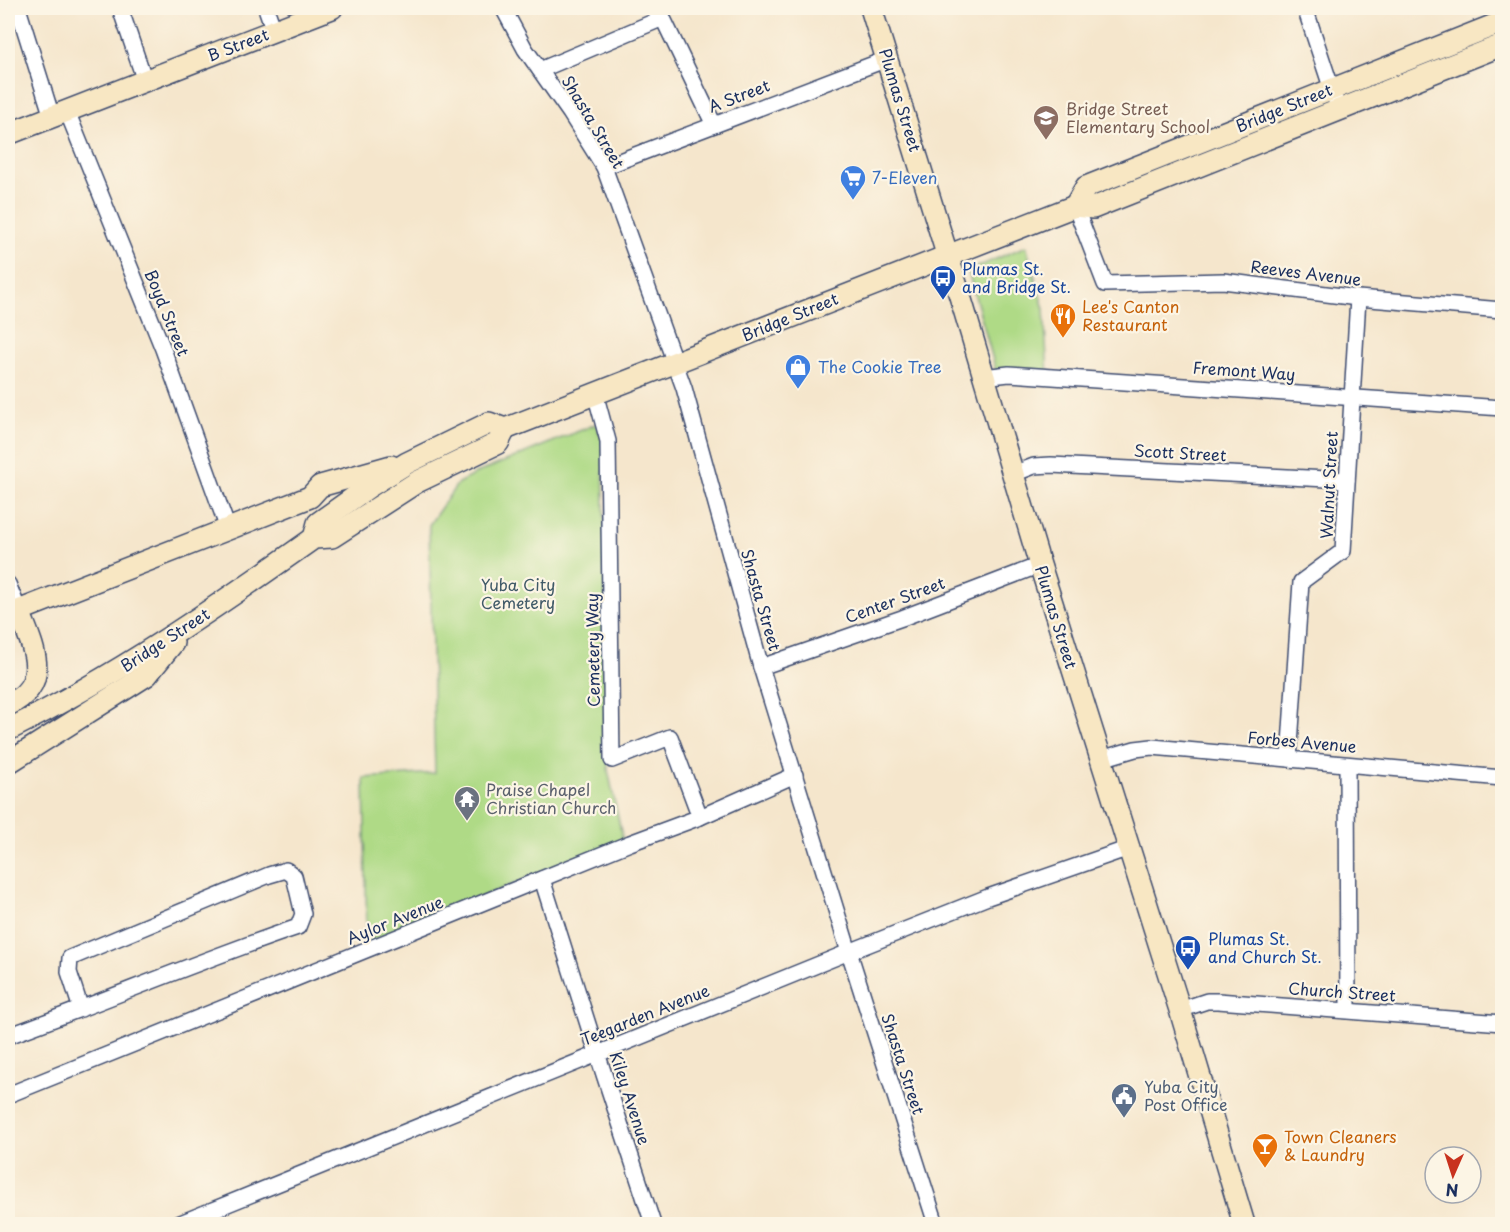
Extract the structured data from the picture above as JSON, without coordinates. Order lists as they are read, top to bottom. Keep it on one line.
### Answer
{"streets":{"main road":["B Street","Plumas Street","Bridge Street"],"street":["A Street","Shasta Street","Reeves Avenue","Boyd Street","Fremont Way","Scott Street","Walnut Street","Center Street","Cemetery Way","Forbes Avenue","Aylor Avenue","Church Street","Teegarden Avenue","Kiley Avenue"]},"crossings":[["B Street","Boyd Street"],["A Street","Plumas Street"],["A Street","Shasta Street"],["Plumas Street","Bridge Street"],["Plumas Street","Fremont Way"],["Plumas Street","Scott Street"],["Plumas Street","Center Street"],["Plumas Street","Forbes Avenue"],["Plumas Street","Church Street"],["Plumas Street","Teegarden Avenue"],["Bridge Street","Shasta Street"],["Bridge Street","Reeves Avenue"],["Bridge Street","Cemetery Way"],["Shasta Street","Center Street"],["Shasta Street","Aylor Avenue"],["Shasta Street","Teegarden Avenue"],["Reeves Avenue","Walnut Street"],["Fremont Way","Walnut Street"],["Scott Street","Walnut Street"],["Walnut Street","Forbes Avenue"],["Cemetery Way","Aylor Avenue"],["Aylor Avenue","Kiley Avenue"],["Teegarden Avenue","Kiley Avenue"]],"parks":["Yuba City Cemetery"],"places":{"school or university":["Bridge Street Elementary School"],"supermarket":["7-Eleven"],"bus stop":["Plumas St. and Bridge St.","Plumas St. and Church St."],"restaurant":["Lee's Canton Restaurant"],"shop":["The Cookie Tree"],"temple":["Praise Chapel Christian Church"],"public building":["Yuba City Post Office"],"bar":["Town Cleaners & Laundry"]},"north":"bottom"}
